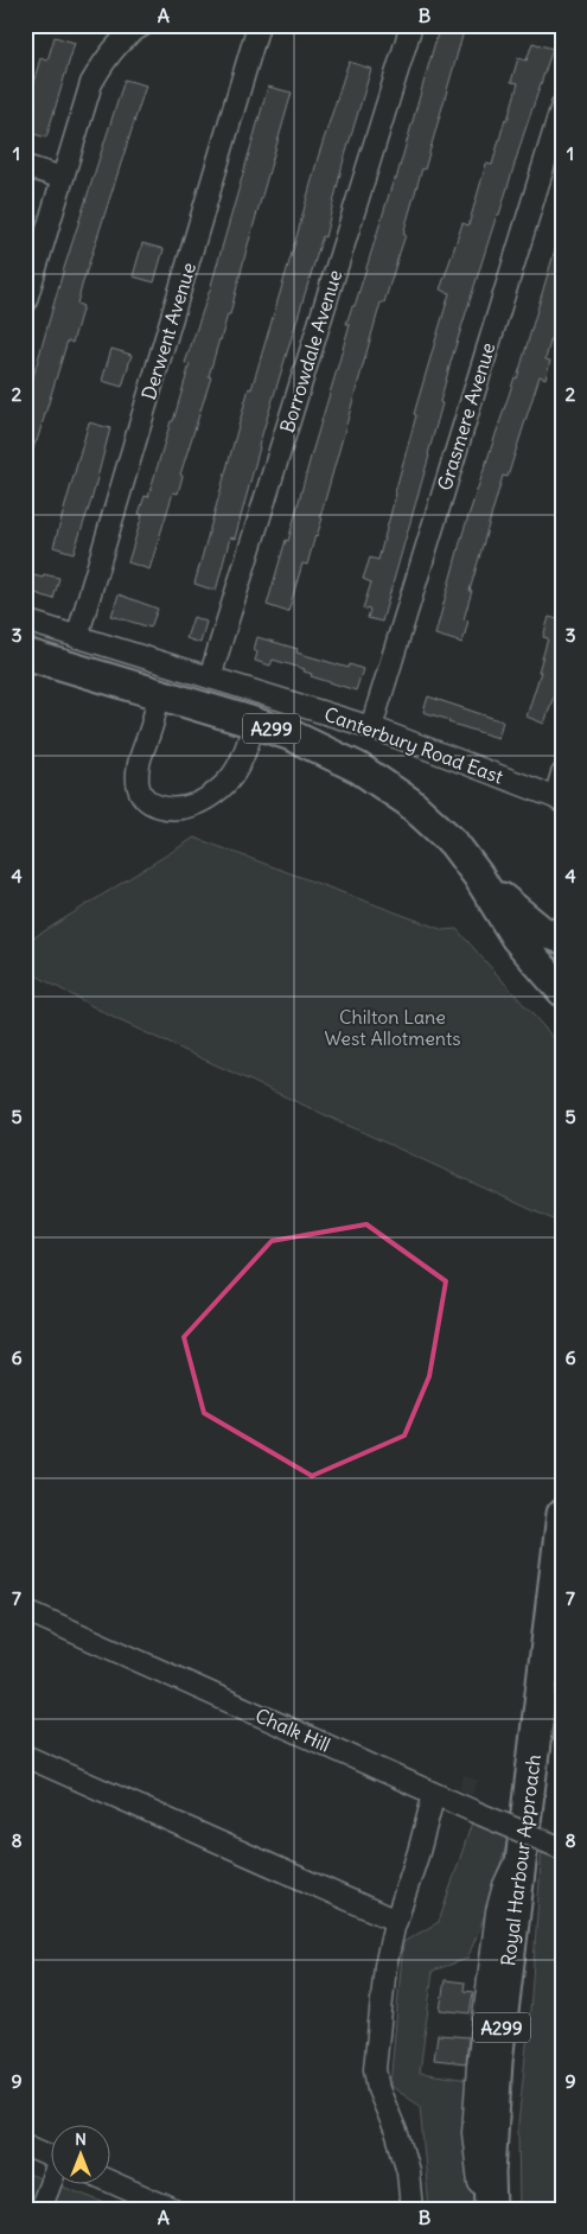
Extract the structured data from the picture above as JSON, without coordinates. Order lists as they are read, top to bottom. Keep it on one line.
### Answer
{"streets":{"highway":["A299","Canterbury Road East","Royal Harbour Approach"],"street":["Derwent Avenue","Borrowdale Avenue","Grasmere Avenue","Chalk Hill"]},"crossings":[["Derwent Avenue","Canterbury Road East"],["Borrowdale Avenue","Canterbury Road East"],["Grasmere Avenue","Canterbury Road East"]],"parks":["Chilton Lane West Allotments"],"north":"top","grid":{"columns":["A","B"],"rows":["1","2","3","4","5","6","7","8","9"]}}
